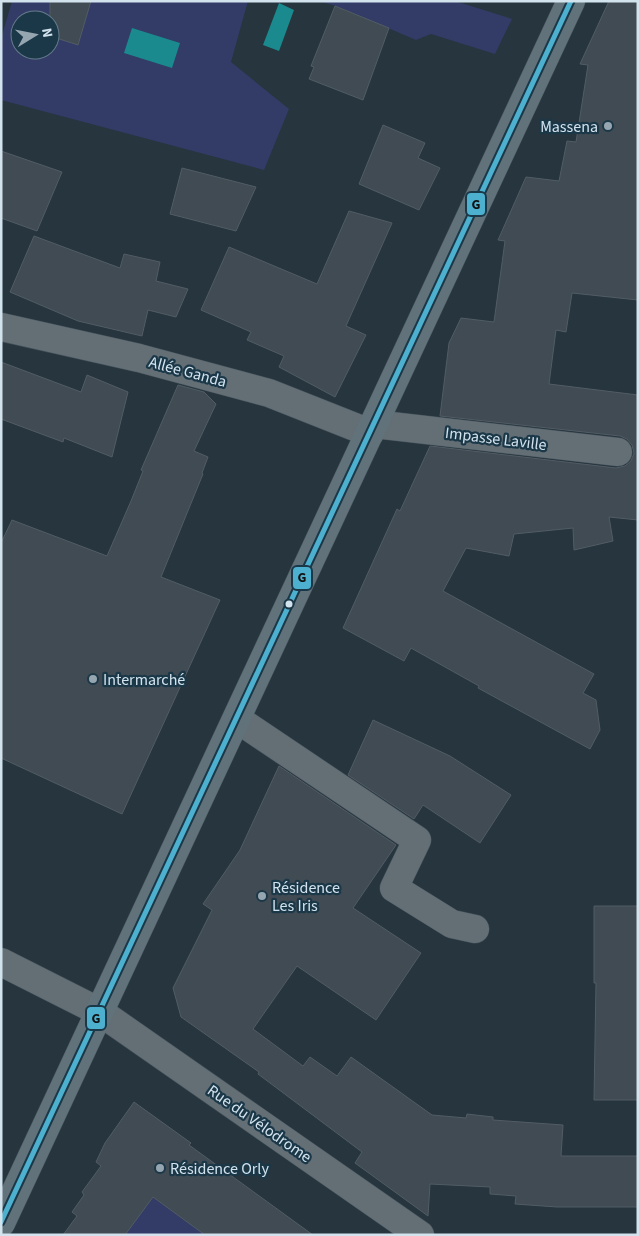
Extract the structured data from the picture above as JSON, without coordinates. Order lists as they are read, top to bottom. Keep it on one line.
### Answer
{"streets":{"street":["Allée Ganda","Impasse Laville","Rue du Vélodrome"]},"crossings":[["Allée Ganda","Impasse Laville"]],"places":["Massena","Intermarché","Résidence Les Iris","Résidence Orly"],"lines":["transit line G"],"north":"right"}
